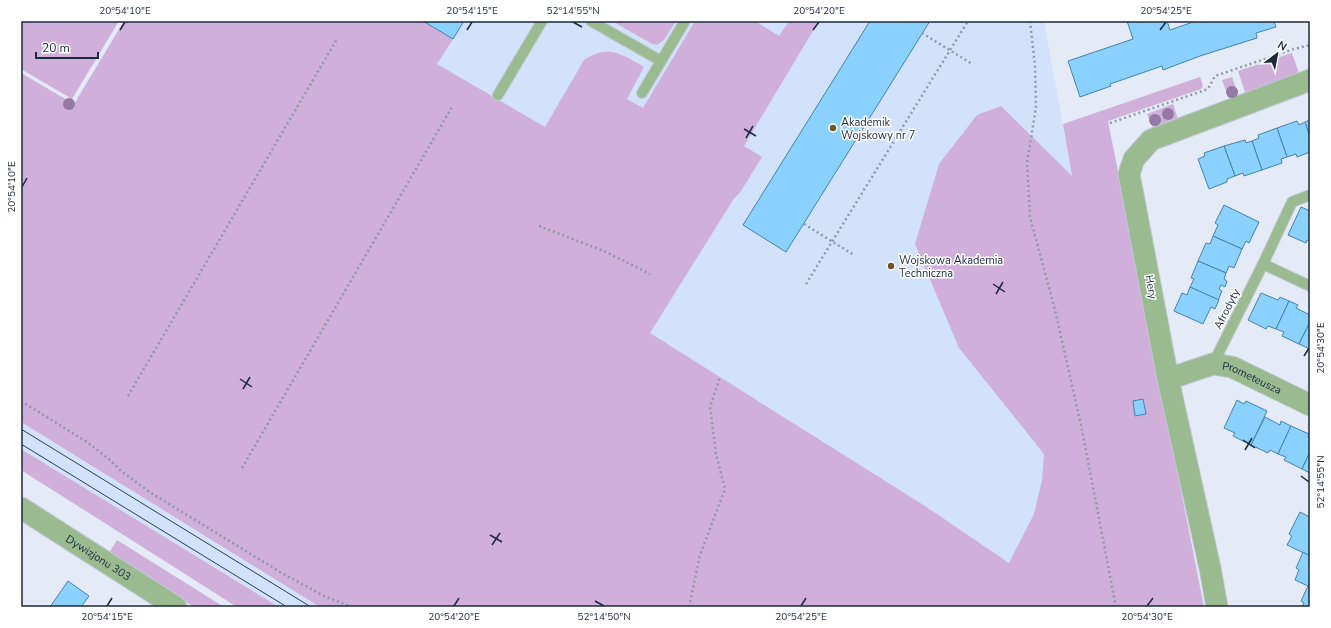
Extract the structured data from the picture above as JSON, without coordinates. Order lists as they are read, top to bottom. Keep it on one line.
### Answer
{"streets":{"street":["Hery","Prometeusza","Dywizjonu 303"],"lane":["Afrodyty"]},"crossings":[["Hery","Prometeusza"],["Afrodyty","Prometeusza"]],"places":["Akademik Wojskowy nr 7","Wojskowa Akademia Techniczna"],"scale_bar":"20 m","north":"top right","coordinates":["20°54'10\"E","20°54'15\"E","52°14'55\"N","20°54'20\"E","20°54'25\"E","20°54'30\"E","52°14'50\"N"]}
